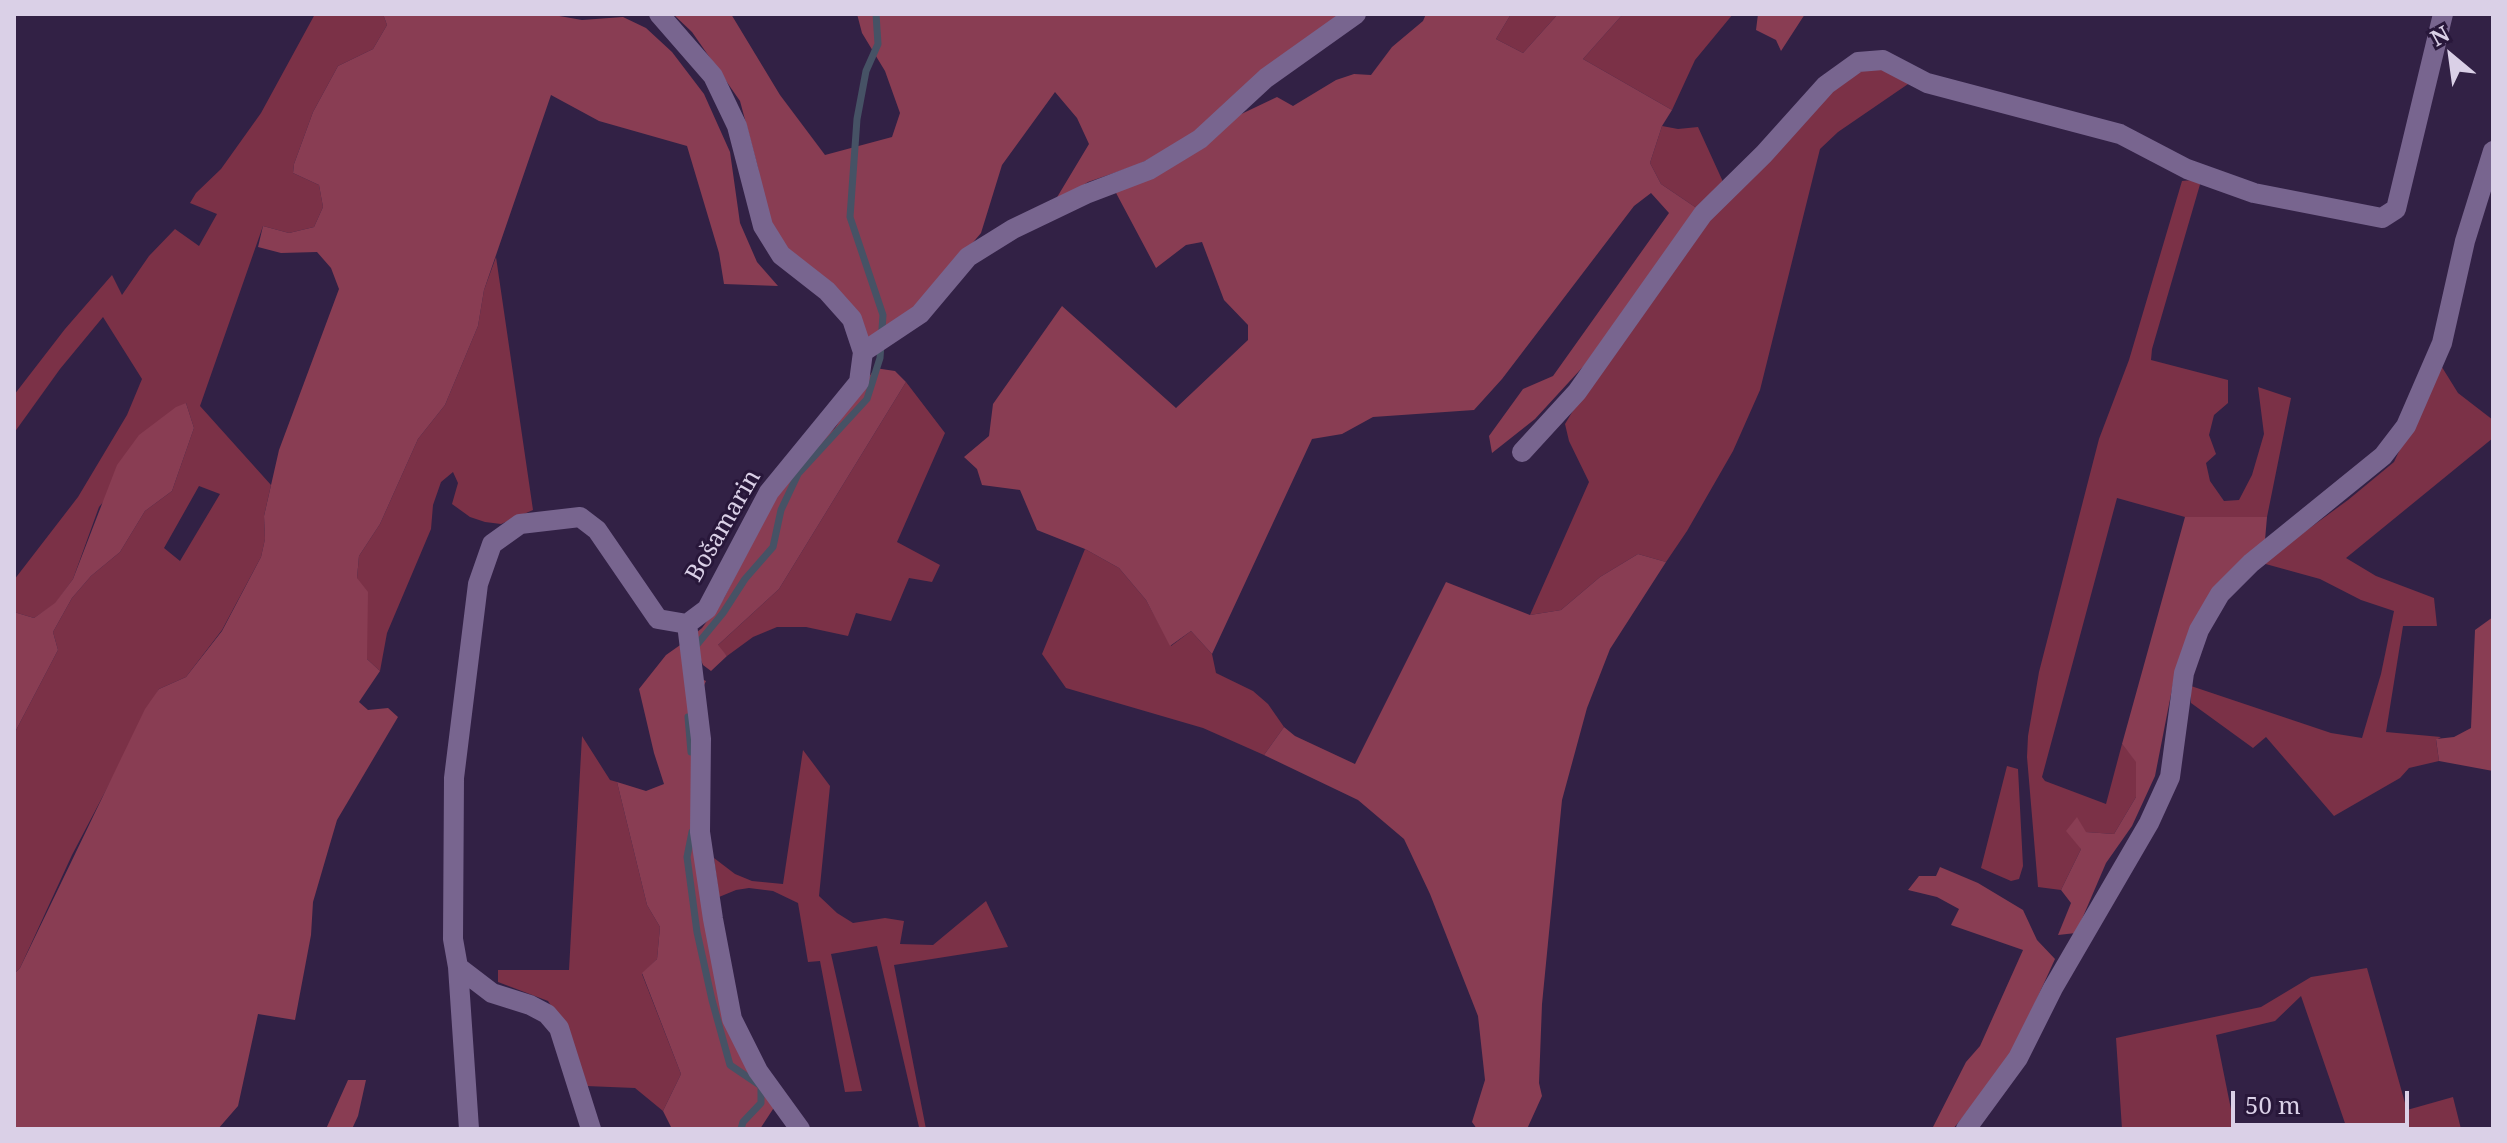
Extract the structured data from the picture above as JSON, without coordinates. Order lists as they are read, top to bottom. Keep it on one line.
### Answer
{"streets":{"street":["Bošamarin"]},"scale_bar":"50 m","north":"top left"}
